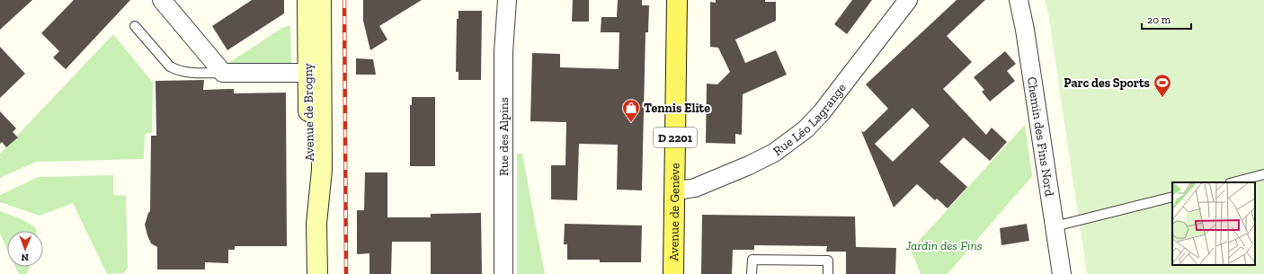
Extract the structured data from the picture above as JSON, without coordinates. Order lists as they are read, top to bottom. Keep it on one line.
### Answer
{"streets":{"main road":["Avenue de Brogny","D 2201","Avenue de Genève"],"street":["Rue Léo Lagrange","Rue des Alpins","Chemin des Fins Nord"]},"crossings":[["Rue Léo Lagrange","Avenue de Genève"]],"parks":["Jardin des Fins"],"places":{"sports":["Parc des Sports"],"shop":["Tennis Elite"]},"scale_bar":"20 m","north":"bottom"}
